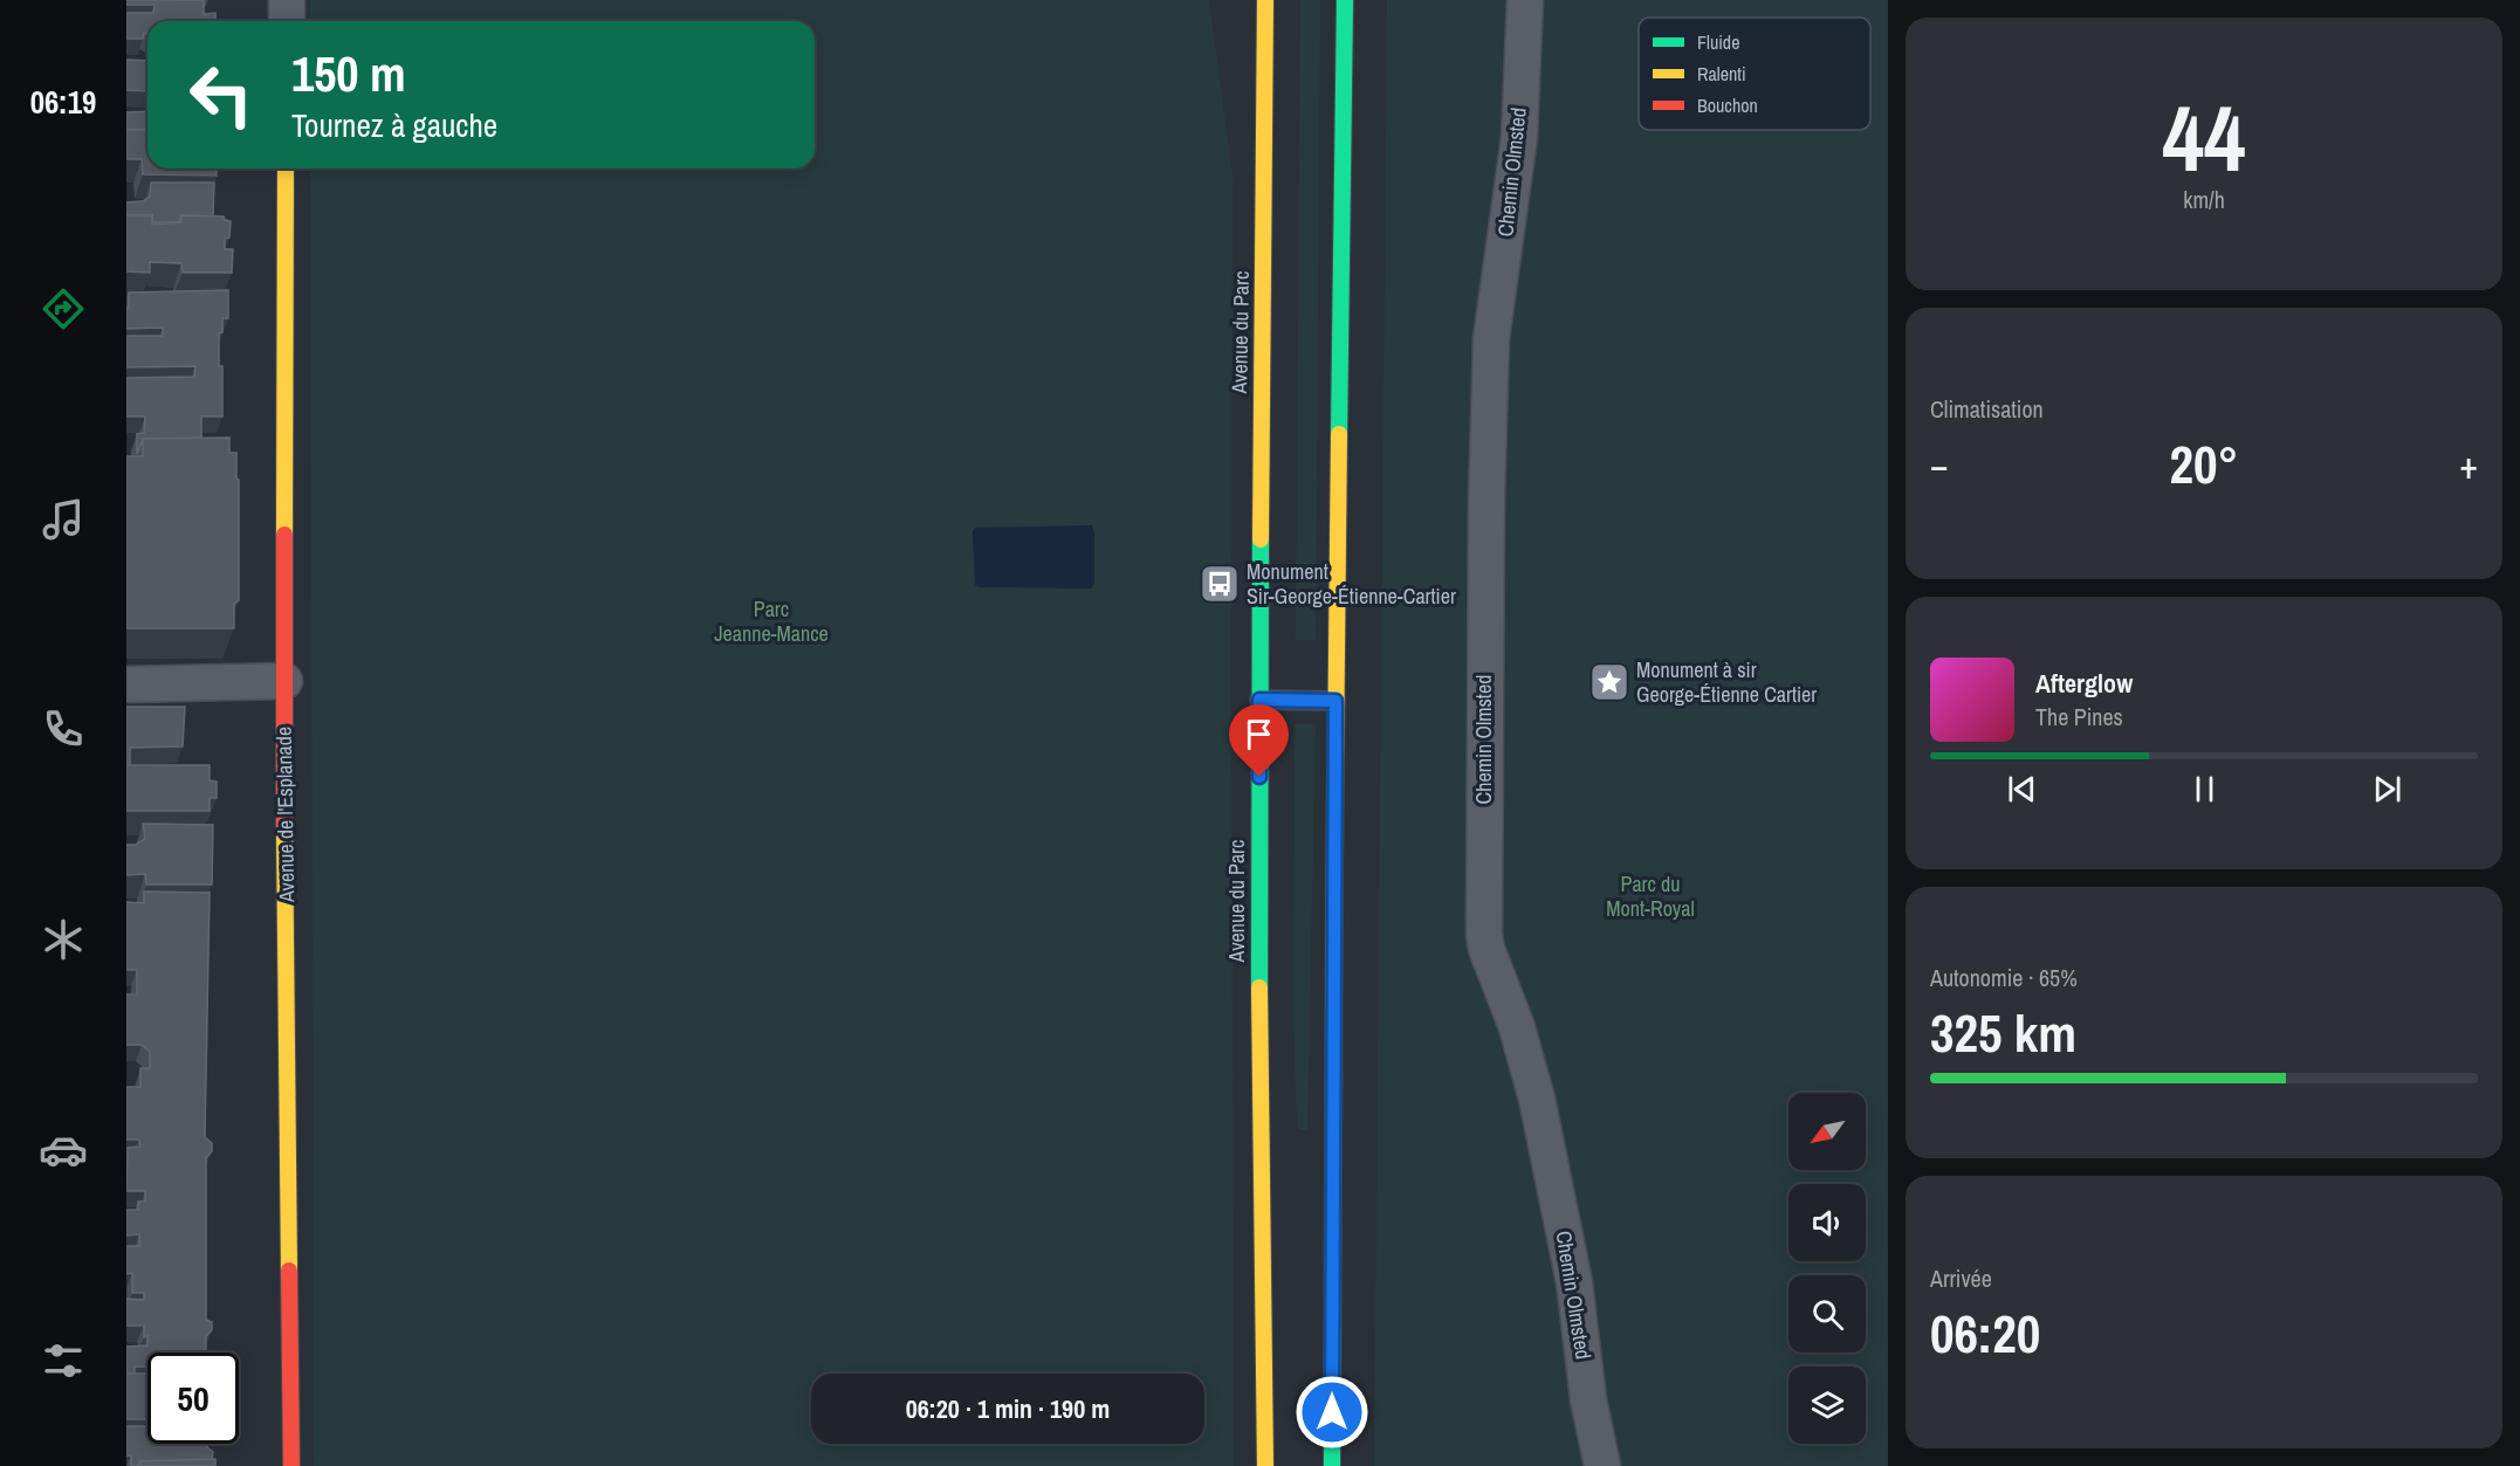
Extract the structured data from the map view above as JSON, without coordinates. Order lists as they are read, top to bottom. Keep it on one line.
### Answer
{"streets":{"main road":["Avenue du Parc","Avenue de l'Esplanade"],"street":["Chemin Olmsted"]},"parks":["Parc Jeanne-Mance","Parc du Mont-Royal"],"places":{"bus stop":["Monument Sir-George-Étienne-Cartier"],"place":["Monument à sir George-Étienne Cartier"]},"legend":["Fluide","Ralenti","Bouchon"],"north":"bottom left","page":{"tabs":"06:19","tile":[["44","km/h"],"Climatisation",["Autonomie · 65%","325 km"],["Arrivée","06:20"]],"turn":["150 m","Tournez à gauche"],"heat":["−","20°","+"],"song":["Afterglow","The Pines"],"limit":"50","trip":"06:20 · 1 min · 190 m"}}
